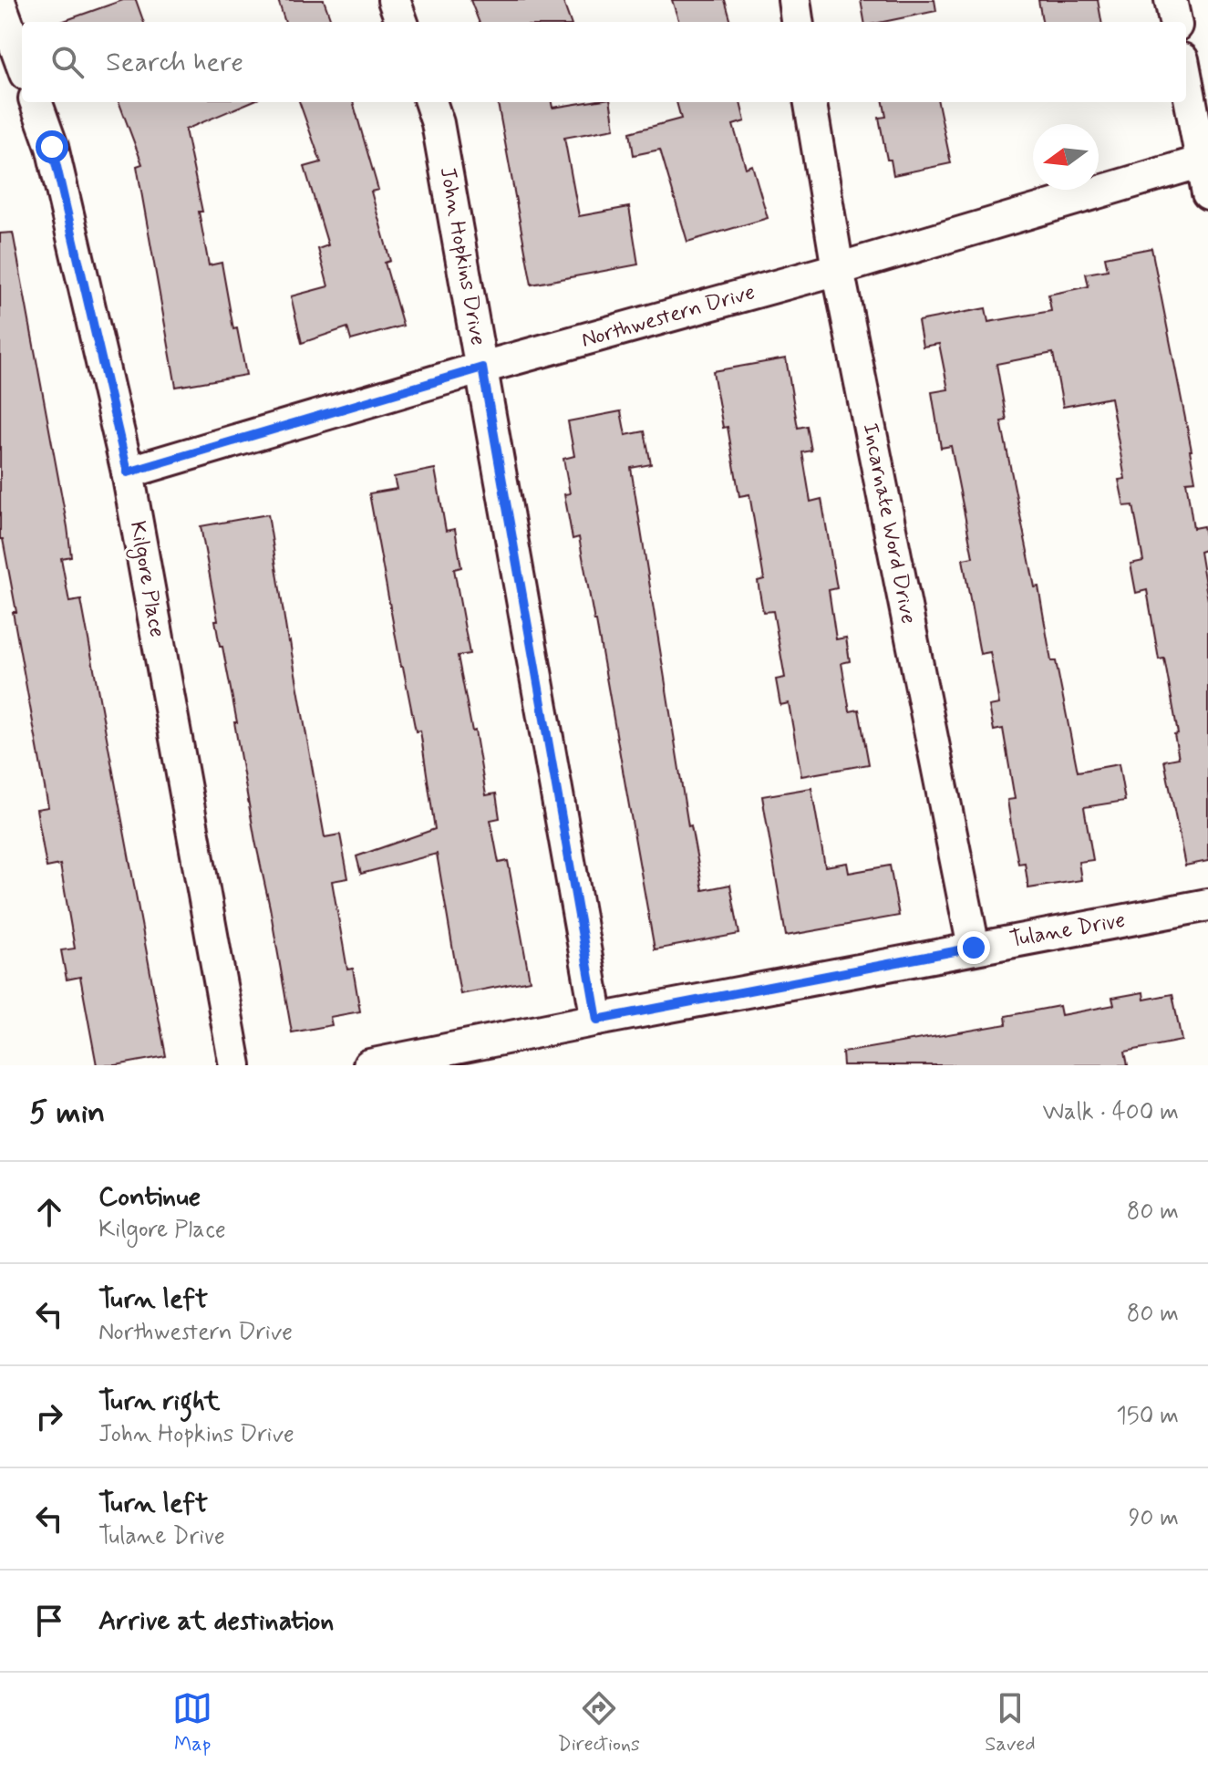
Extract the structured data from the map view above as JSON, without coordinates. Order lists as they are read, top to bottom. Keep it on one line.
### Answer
{"streets":{"street":["John Hopkins Drive","Northwestern Drive","Incarnate Word Drive","Kilgore Place","Tulane Drive"]},"crossings":[["John Hopkins Drive","Northwestern Drive"],["John Hopkins Drive","Tulane Drive"],["Northwestern Drive","Incarnate Word Drive"],["Northwestern Drive","Kilgore Place"],["Incarnate Word Drive","Tulane Drive"]],"north":"left","page":{"search":"Search here","heading":["5 min","Walk · 400 m"],"list":[["Continue","Kilgore Place","80 m"],["Turn left","Northwestern Drive","80 m"],["Turn right","John Hopkins Drive","150 m"],["Turn left","Tulane Drive","90 m"],"Arrive at destination"],"nav":["Map","Directions","Saved"]}}
